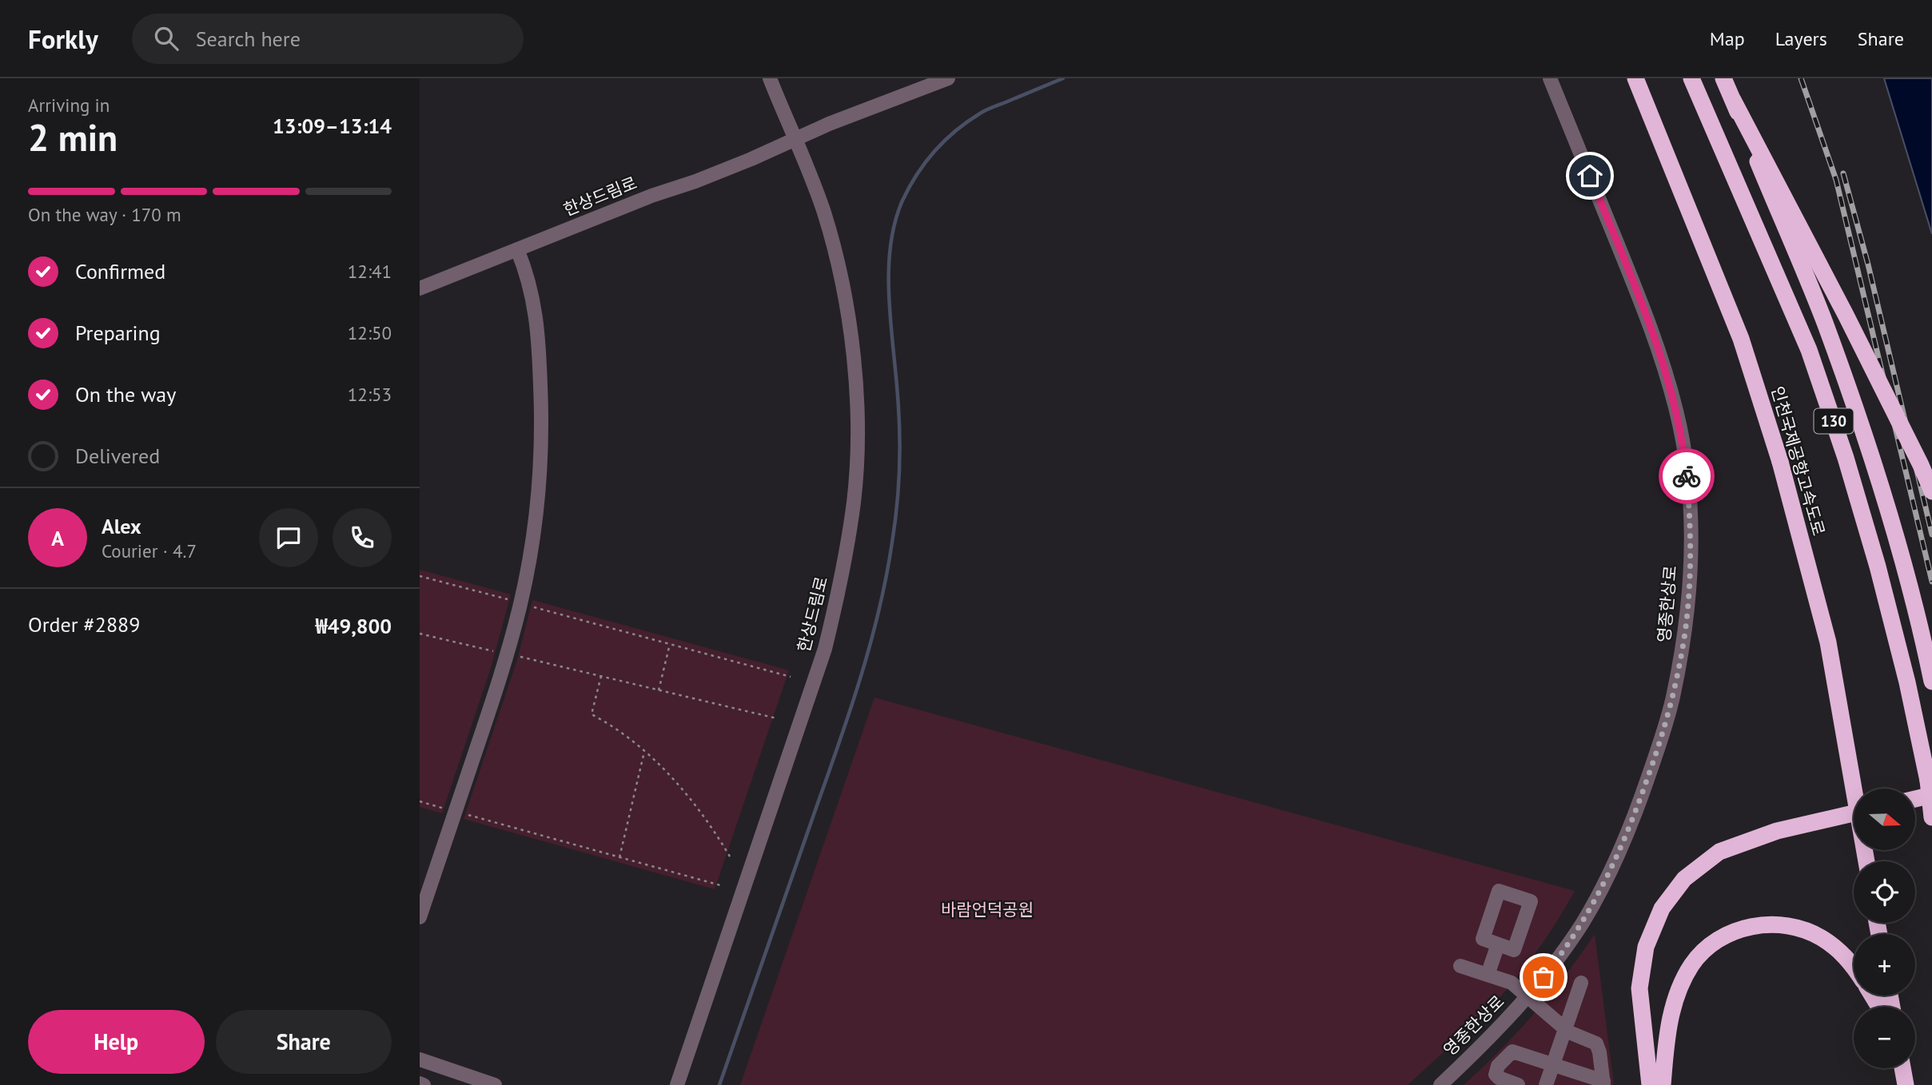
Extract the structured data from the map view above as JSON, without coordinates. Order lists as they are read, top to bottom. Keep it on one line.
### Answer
{"streets":{"highway":["130","인천국제공항고속도로"],"street":["한상드림로","영종한상로"]},"parks":["바람언덕공원"],"north":"right","page":{"header":"Forkly","search":"Search here","nav":["Map","Layers","Share"],"heading":["2 min","Arriving in","13:09–13:14"],"panel":["Alex","Courier · 4.7","Order #2889","₩49,800"],"bar":"On the way · 170 m","list":[["Confirmed","12:41"],["Preparing","12:50"],["On the way","12:53"],"Delivered"],"round":"A","map_buttons":["+","−"],"buttons":["Help","Share"]}}
